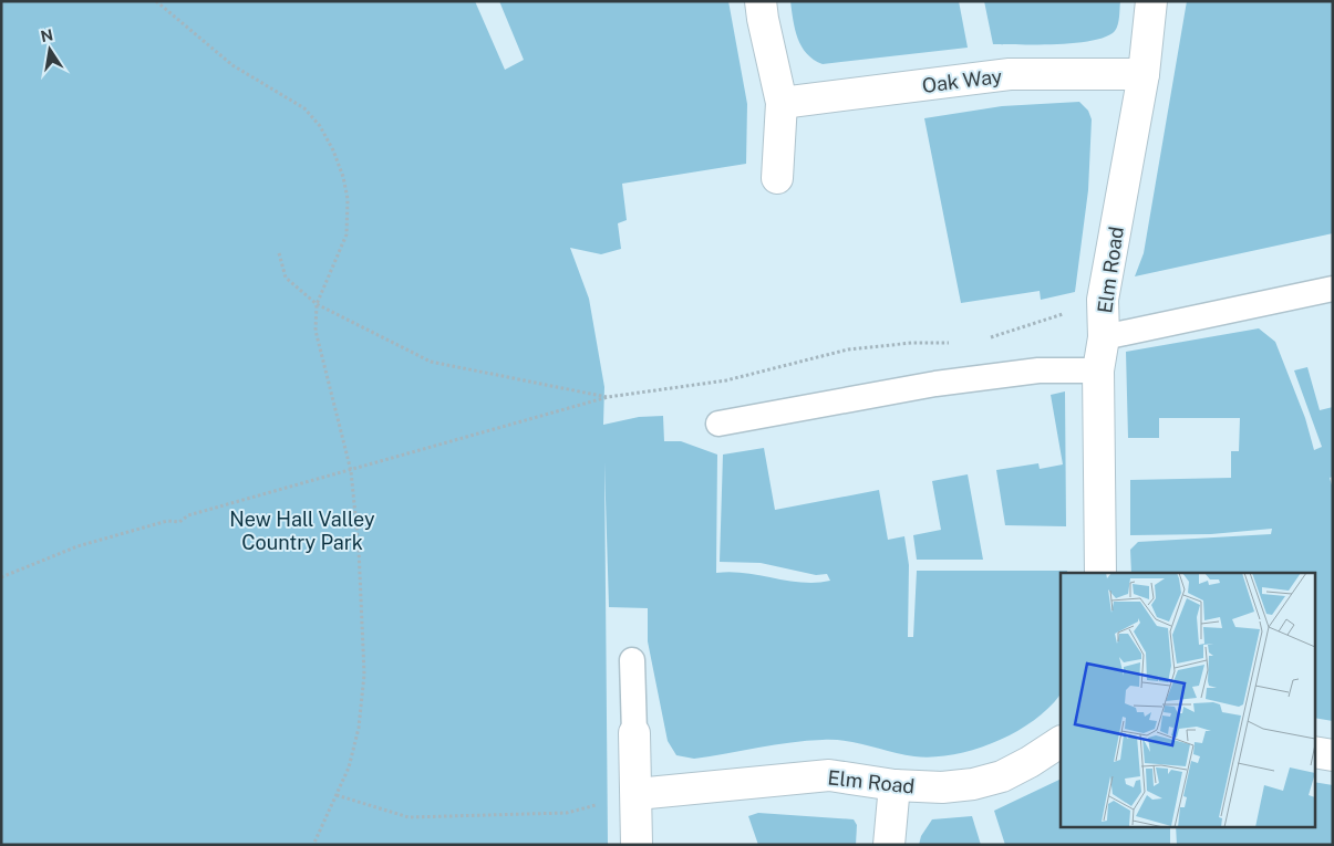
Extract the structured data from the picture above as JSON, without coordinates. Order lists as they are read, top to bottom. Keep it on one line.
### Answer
{"streets":{"street":["Oak Way","Elm Road"]},"crossings":[["Oak Way","Elm Road"]],"parks":["New Hall Valley Country Park"],"north":"top"}
